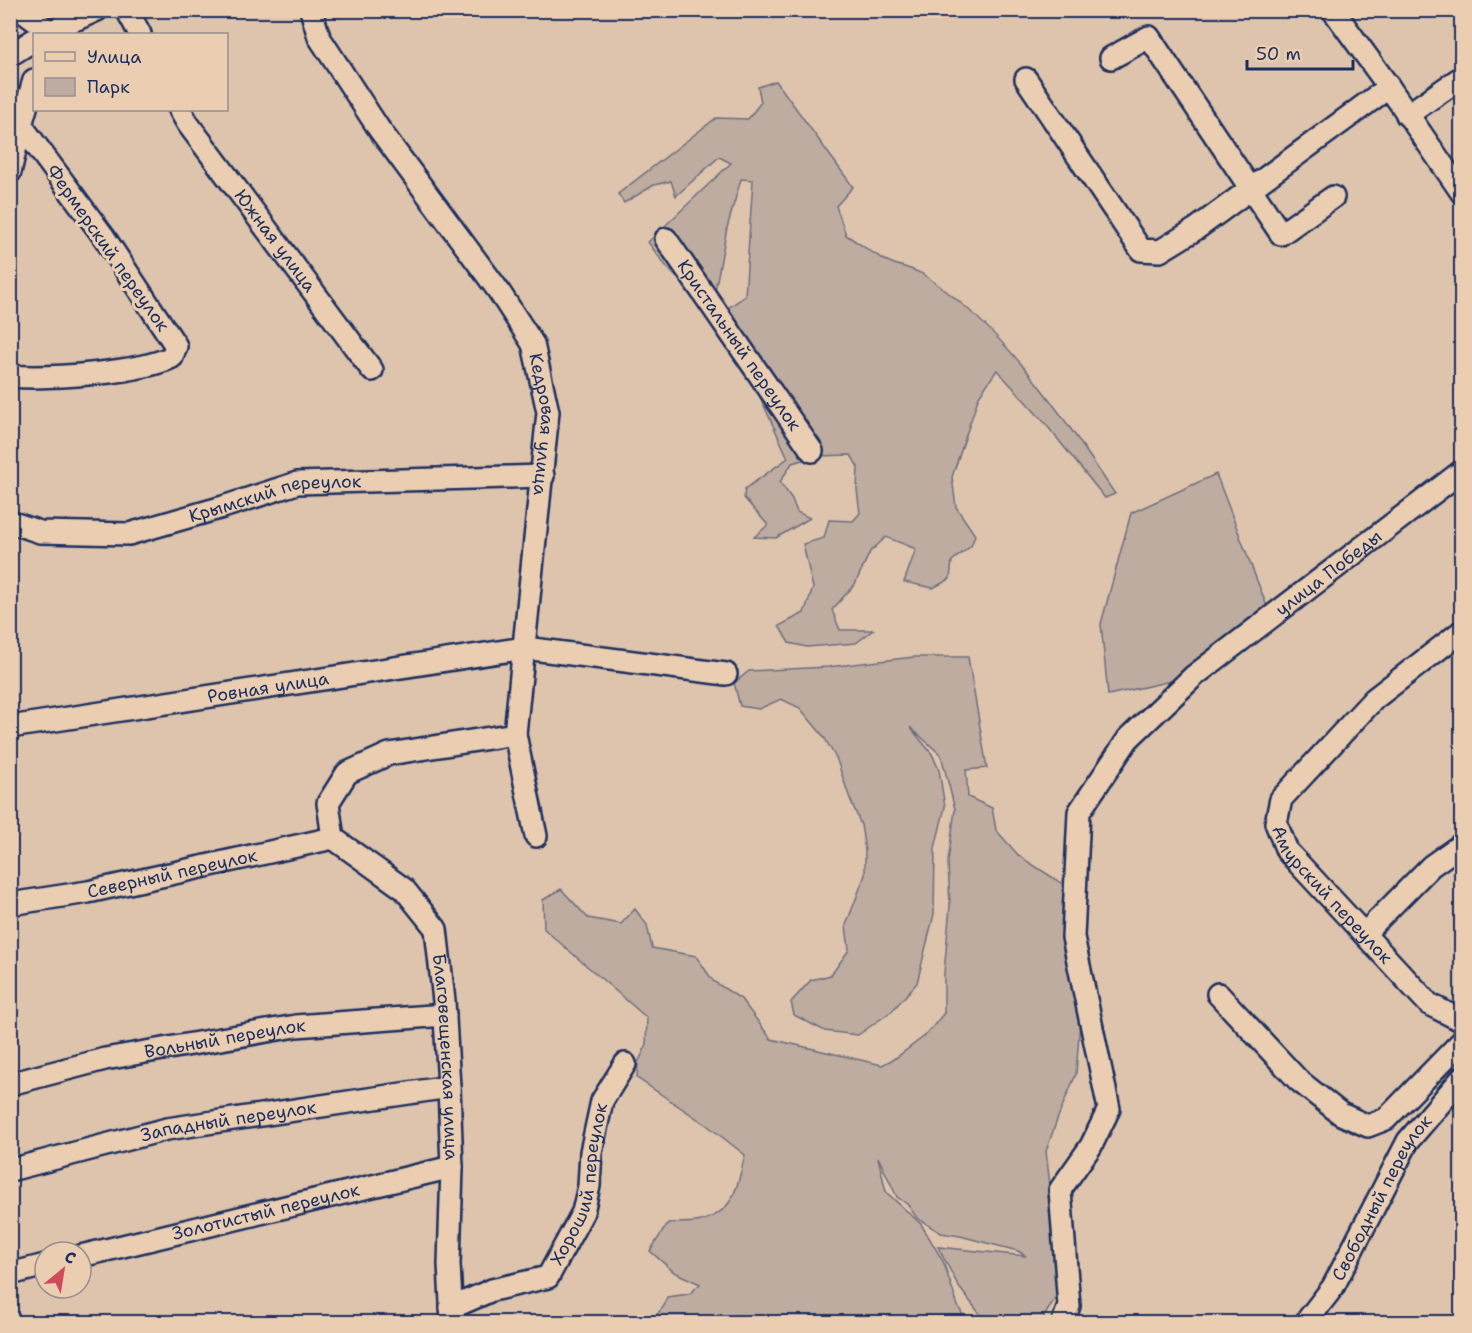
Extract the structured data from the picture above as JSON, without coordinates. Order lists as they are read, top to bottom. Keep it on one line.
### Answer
{"streets":{"street":["Южная улица","Фермерский переулок","Кристальный переулок","Кедровая улица","Крымский переулок","улица Победы","Ровная улица","Северный переулок","Амурский переулок","Вольный переулок","Благовещенская улица","Западный переулок","Хороший переулок","Свободный переулок","Золотистый переулок"]},"crossings":[["Кедровая улица","Крымский переулок"],["Кедровая улица","Ровная улица"],["Северный переулок","Благовещенская улица"],["Вольный переулок","Благовещенская улица"],["Благовещенская улица","Западный переулок"],["Благовещенская улица","Хороший переулок"],["Благовещенская улица","Золотистый переулок"]],"legend":["Улица","Парк"],"scale_bar":"50 m","north":"top right"}
